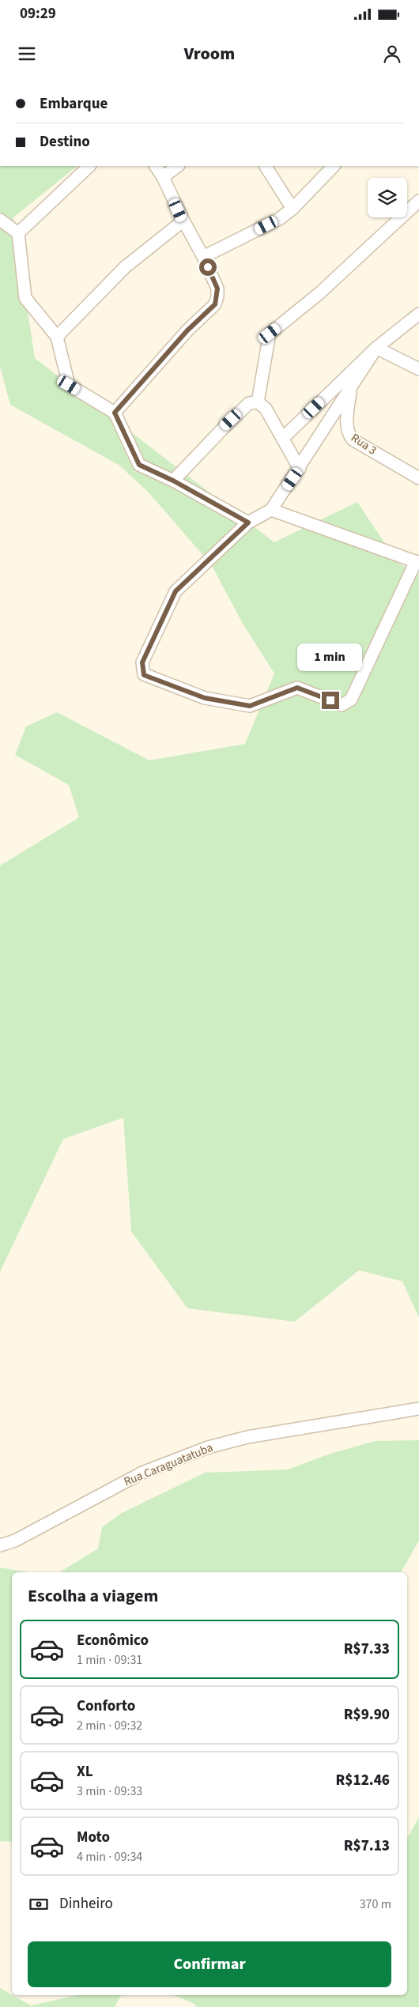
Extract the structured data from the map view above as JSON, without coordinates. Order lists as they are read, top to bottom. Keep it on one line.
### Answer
{"streets":{"street":["Rua 3","Rua Caraguatatuba"]},"page":{"status":"09:29","header":"Vroom","banner":["Embarque","Destino"],"bubble":"1 min","heading":"Escolha a viagem","list":[{"name":"Econômico","note":"1 min · 09:31","value":"R$7.33"},{"name":"Conforto","note":"2 min · 09:32","value":"R$9.90"},{"name":"XL","note":"3 min · 09:33","value":"R$12.46"},{"name":"Moto","note":"4 min · 09:34","value":"R$7.13"}],"pay":["Dinheiro","370 m"],"buttons":"Confirmar"}}
